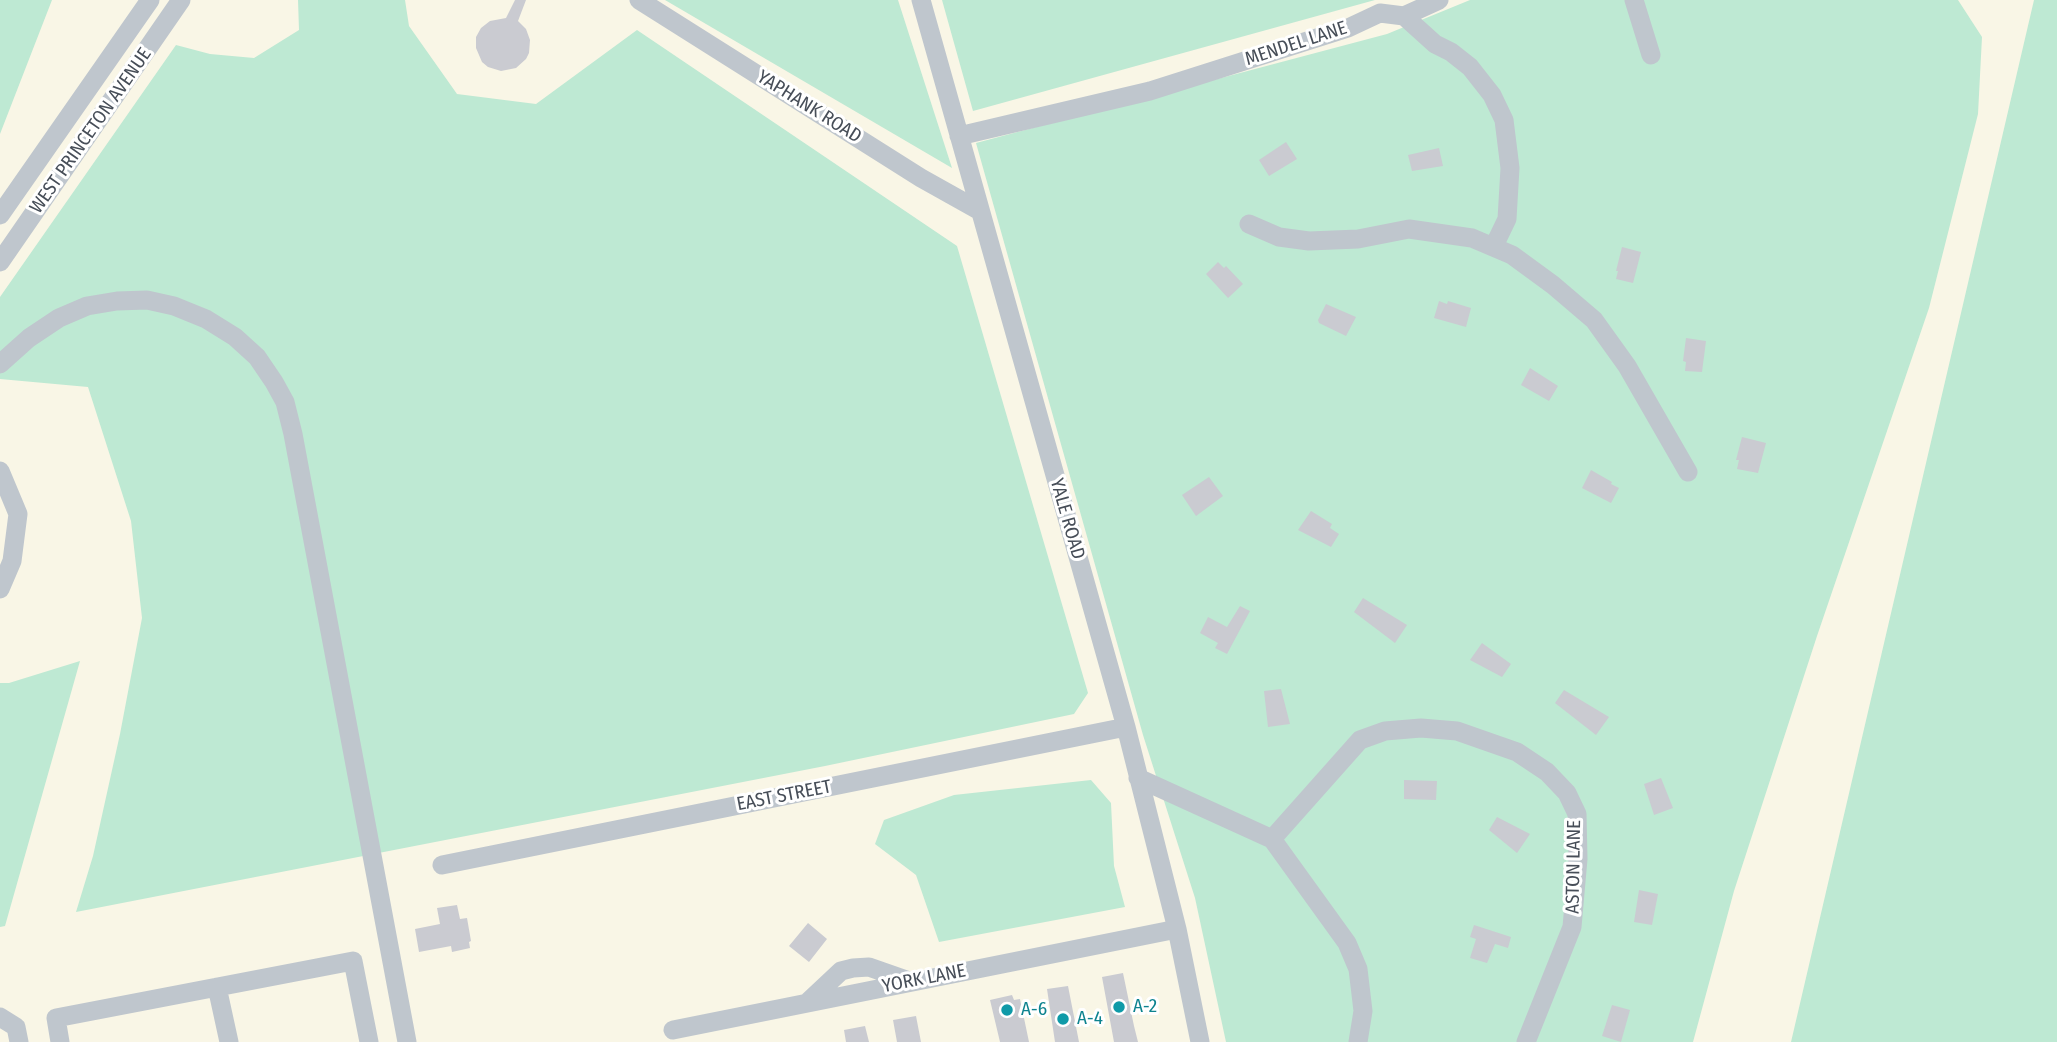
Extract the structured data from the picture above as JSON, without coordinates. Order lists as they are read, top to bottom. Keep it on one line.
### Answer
{"streets":{"street":["MENDEL LANE","YAPHANK ROAD","WEST PRINCETON AVENUE","YALE ROAD","EAST STREET","ASTON LANE","YORK LANE"]},"crossings":[["MENDEL LANE","YALE ROAD"],["YAPHANK ROAD","YALE ROAD"],["YALE ROAD","EAST STREET"],["YALE ROAD","YORK LANE"]],"places":["A-2","A-6","A-4"]}
